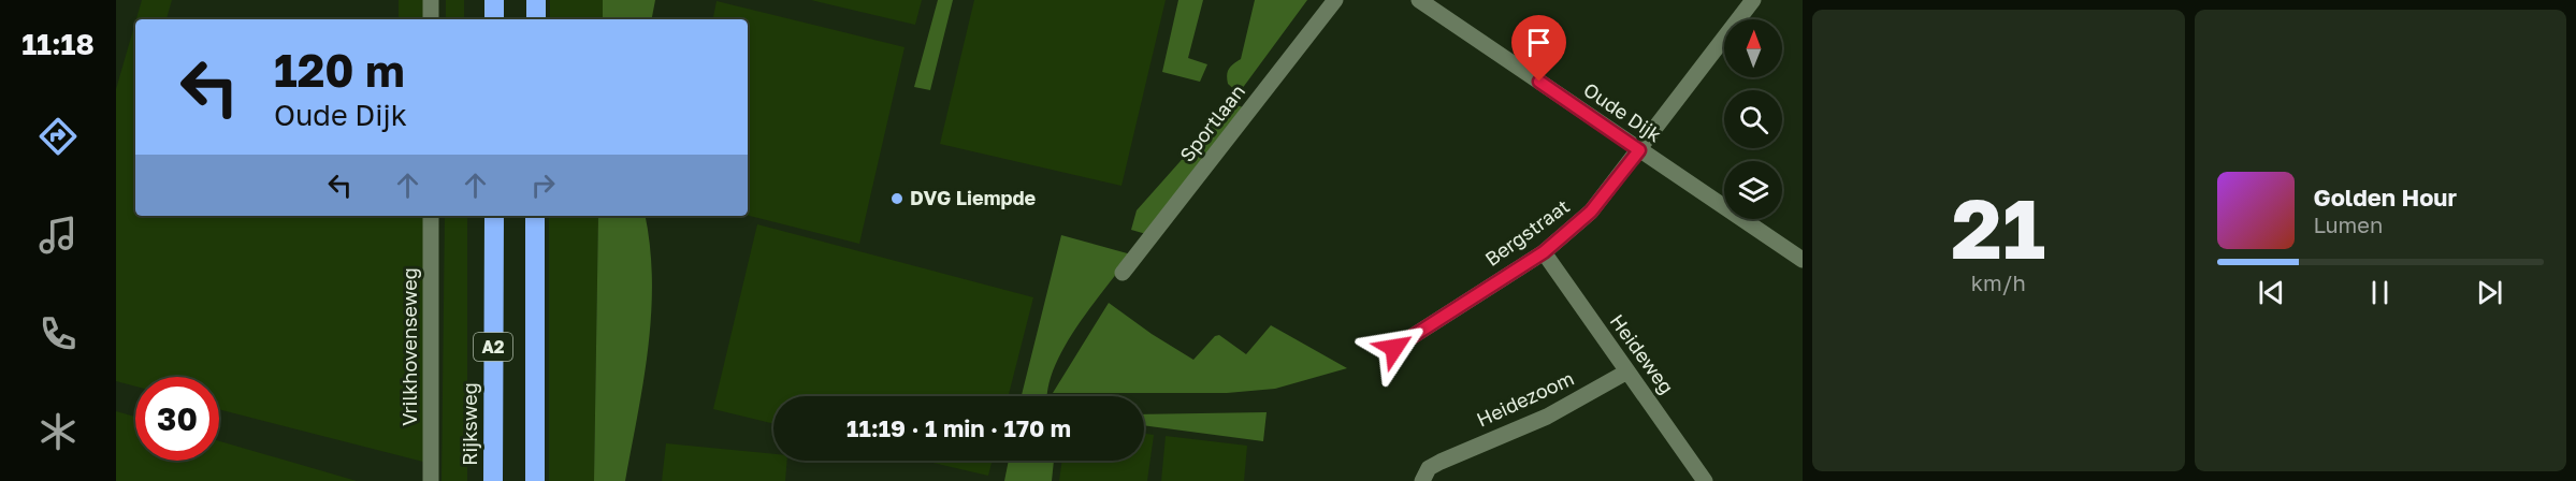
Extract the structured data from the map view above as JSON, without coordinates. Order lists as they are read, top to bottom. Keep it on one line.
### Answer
{"streets":{"highway":["A2","Rijksweg"],"street":["Oude Dijk","Sportlaan","Bergstraat","Vrilkhovenseweg","Heideweg","Heidezoom"]},"crossings":[["Oude Dijk","Bergstraat"],["Bergstraat","Heideweg"],["Heideweg","Heidezoom"]],"places":["DVG Liempde"],"north":"top","page":{"tabs":"11:18","tile":["21","km/h"],"turn":["120 m","Oude Dijk"],"song":["Golden Hour","Lumen"],"limit":"30","trip":"11:19 · 1 min · 170 m"}}
